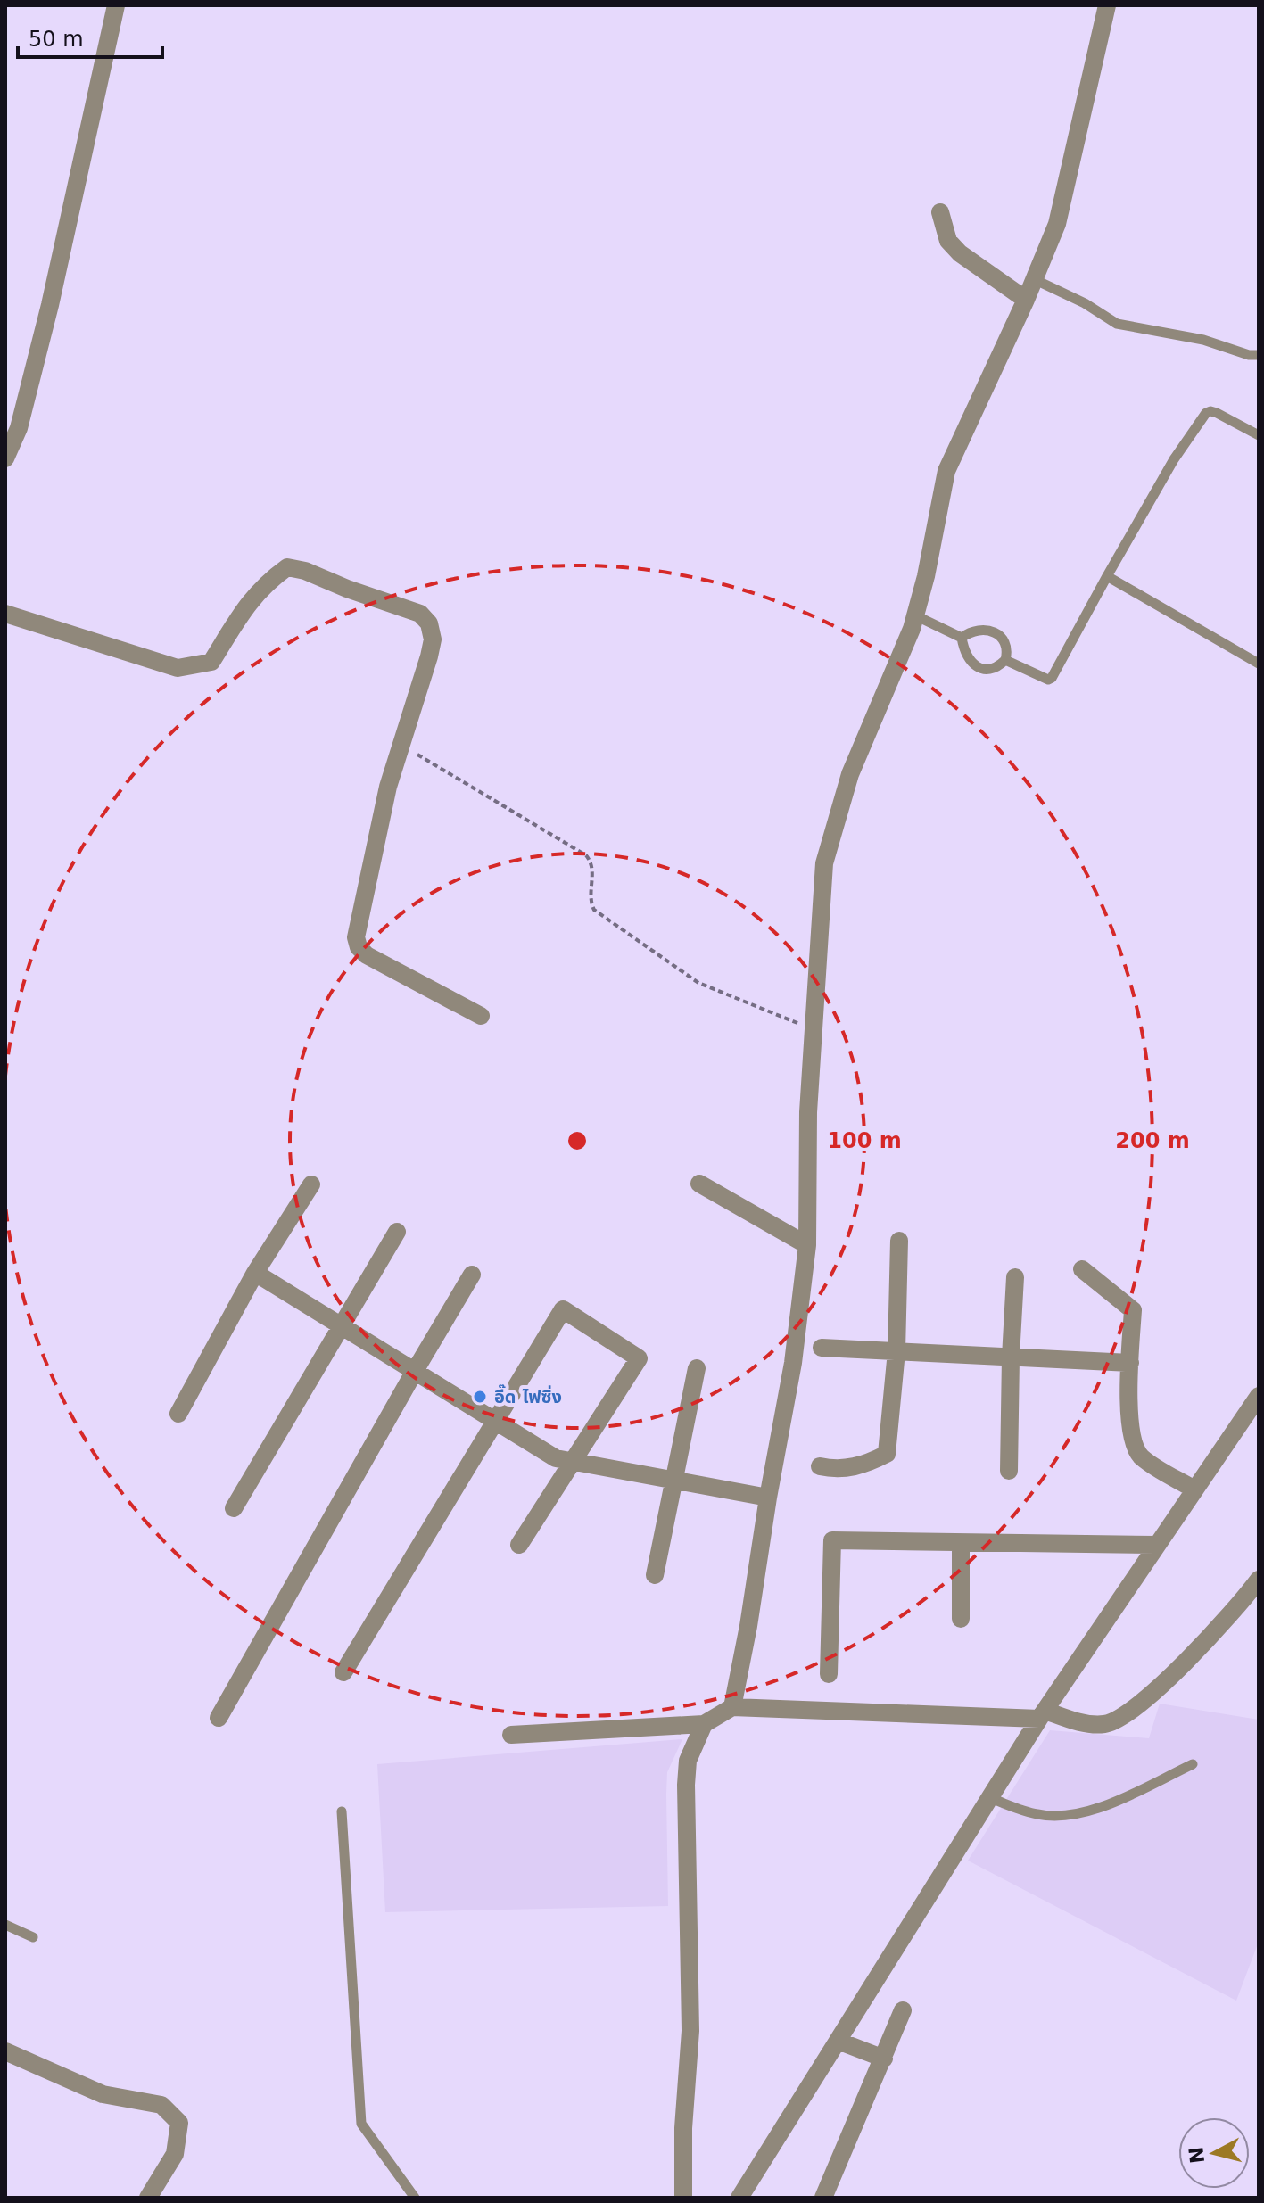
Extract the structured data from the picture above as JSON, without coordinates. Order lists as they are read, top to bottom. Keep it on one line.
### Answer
{"places":["อี๊ด ไฟซิ่ง"],"scale_bar":"50 m","north":"left","rings":["100 m","200 m"]}
